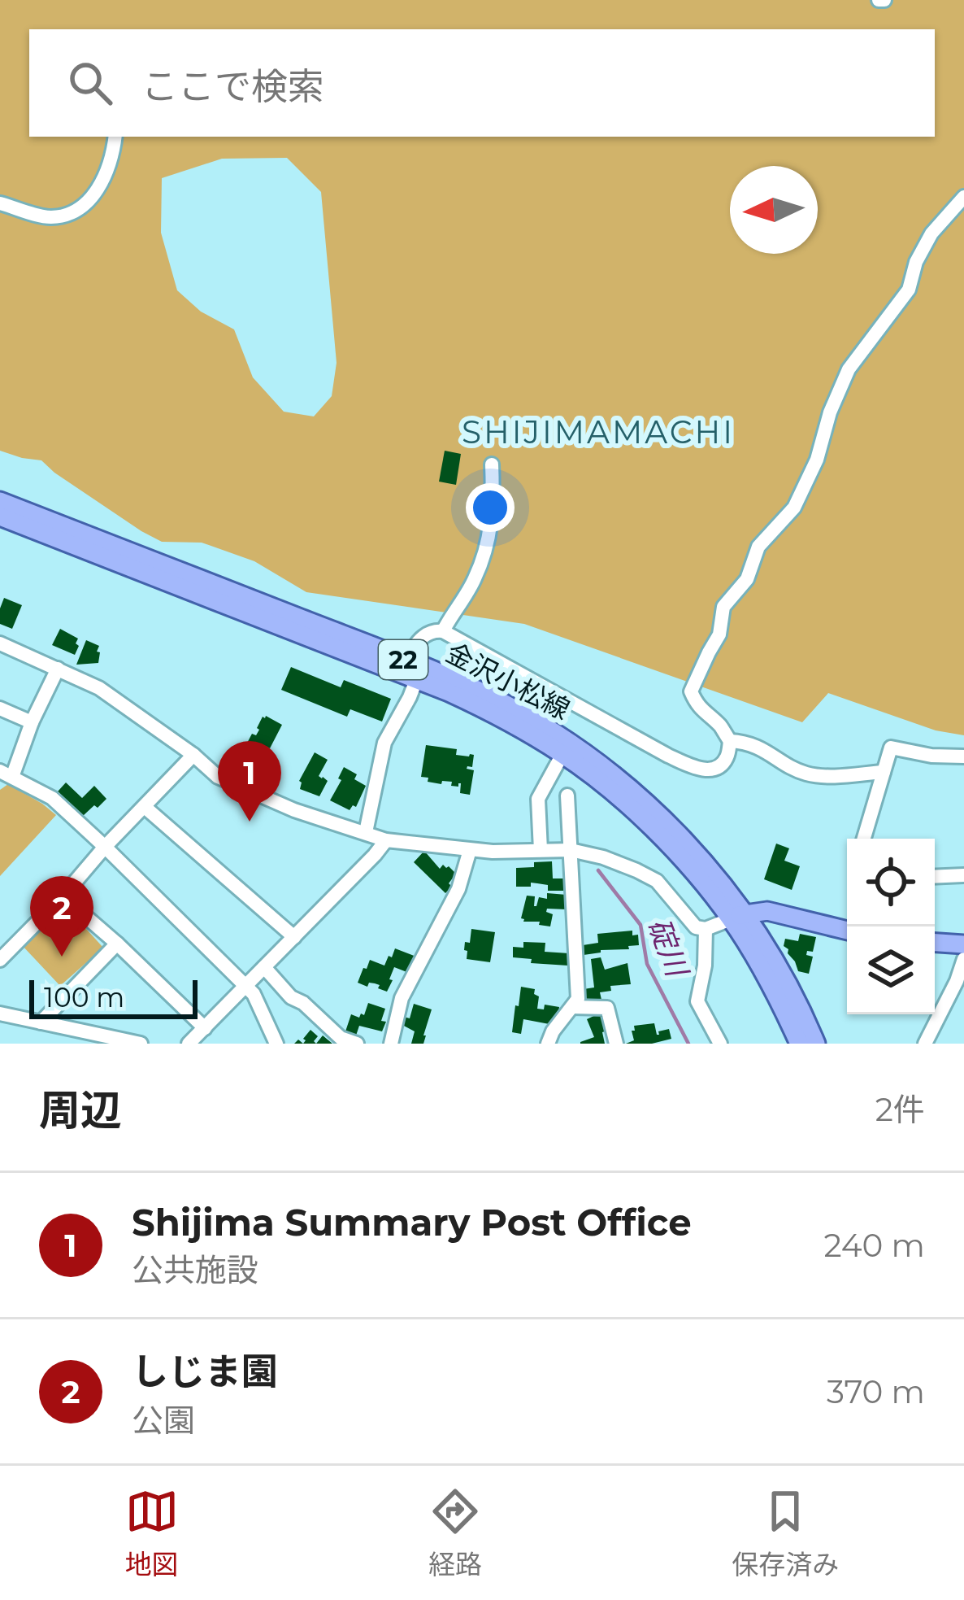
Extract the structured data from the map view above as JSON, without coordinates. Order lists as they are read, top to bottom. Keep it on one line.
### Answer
{"streets":{"main road":["22","金沢小松線"]},"districts":["SHIJIMAMACHI"],"water":["碇川"],"scale_bar":"100 m","north":"left","page":{"search":"ここで検索","pins":["1","2"],"scale":"100 m","heading":["周辺","2件"],"list":[{"mark":"1","name":"Shijima Summary Post Office","note":"公共施設","value":"240 m"},{"mark":"2","name":"しじま園","note":"公園","value":"370 m"}],"nav":["地図","経路","保存済み"]}}
